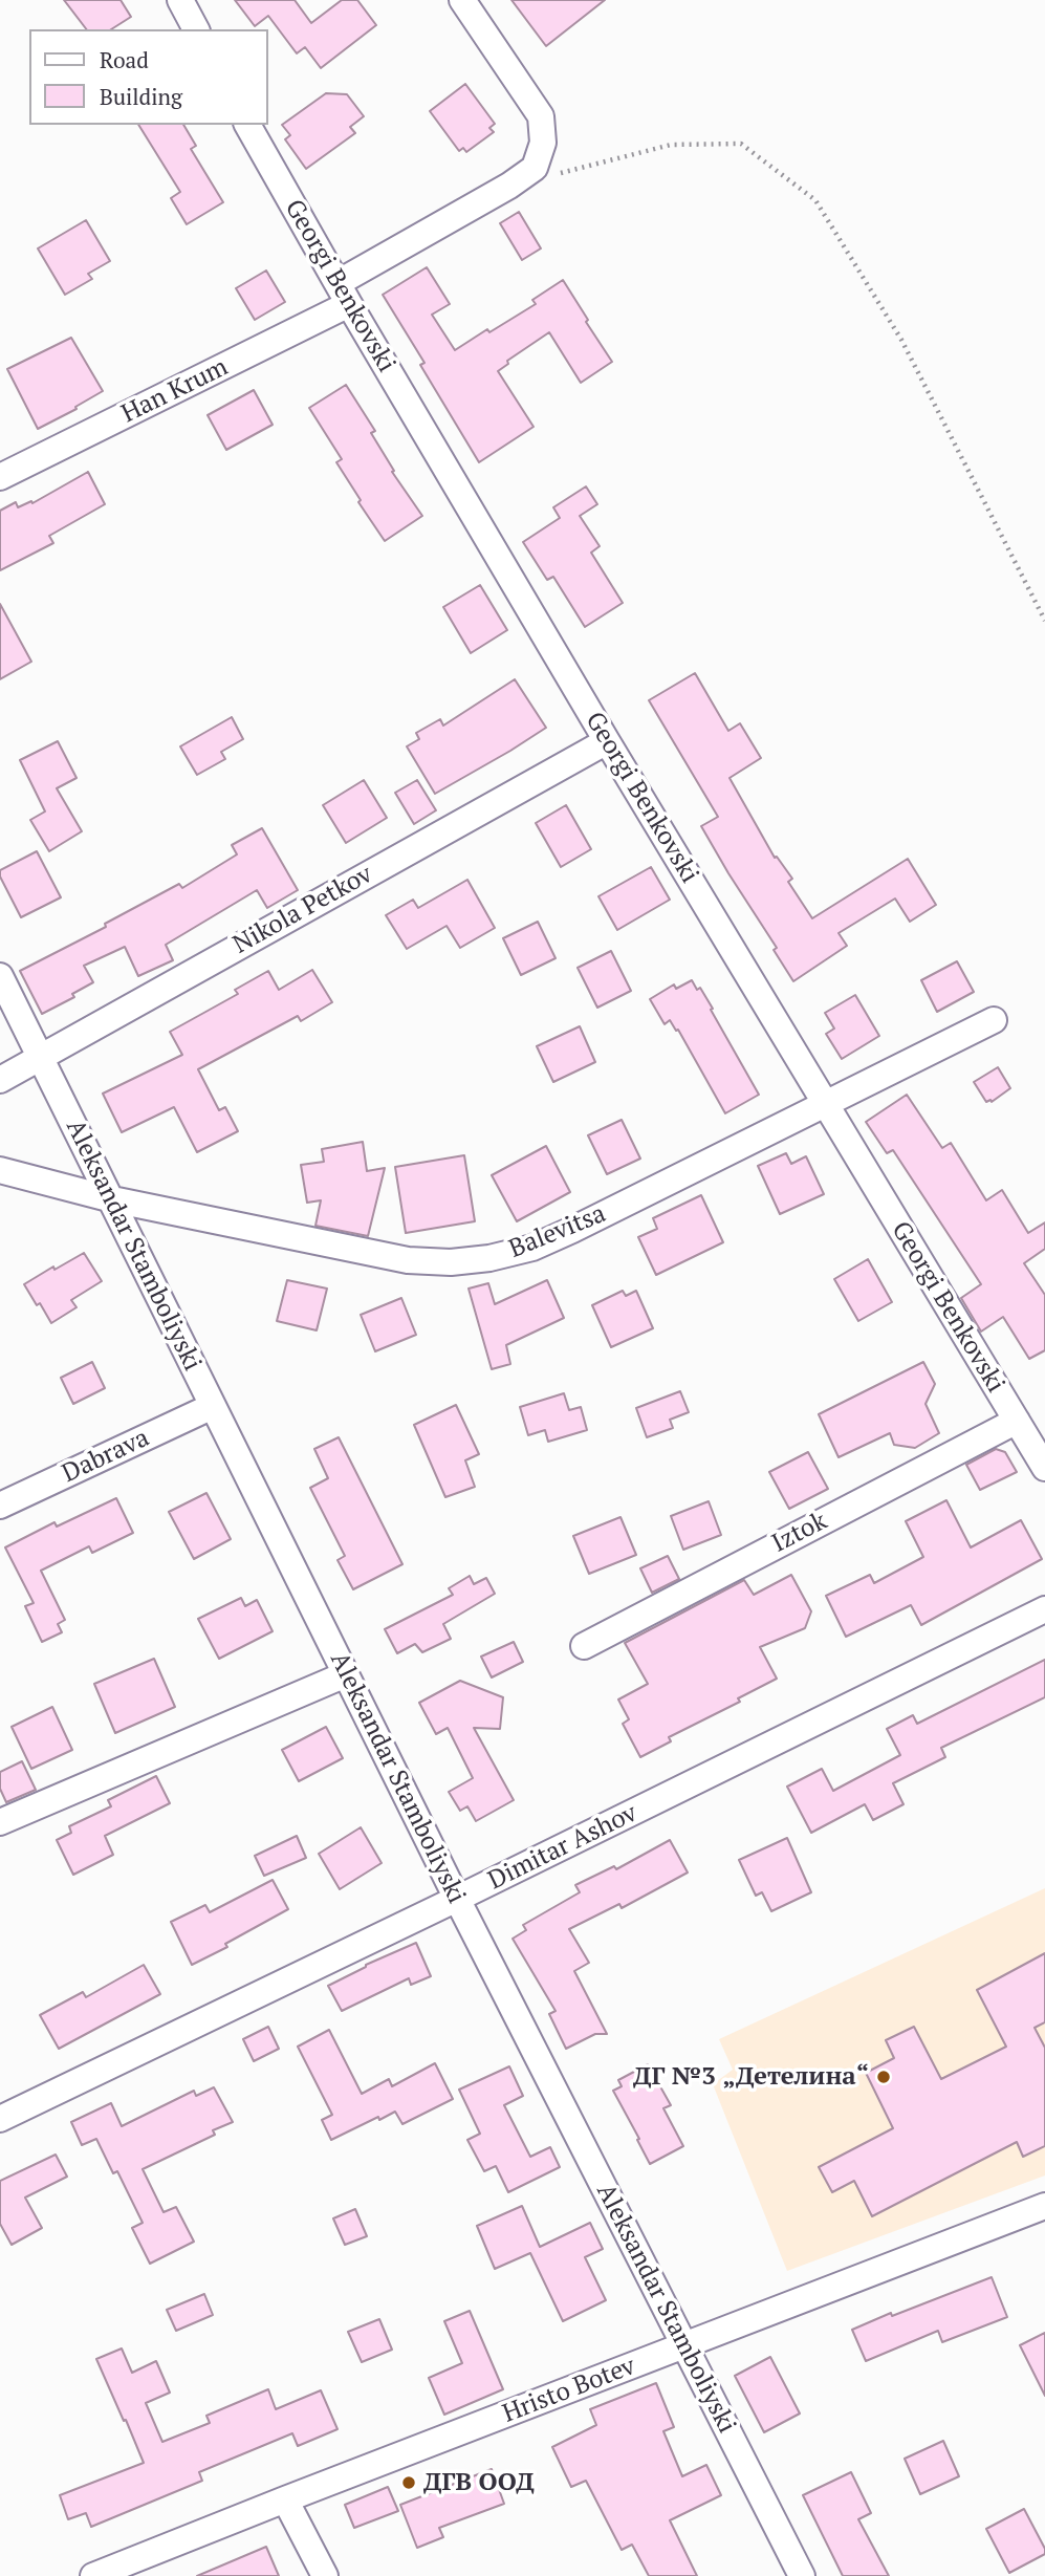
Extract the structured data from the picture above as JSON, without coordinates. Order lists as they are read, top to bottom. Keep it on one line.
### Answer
{"streets":{"street":["Georgi Benkovski","Han Krum","Nikola Petkov","Balevitsa","Aleksandar Stamboliyski","Dabrava","Iztok","Dimitar Ashov","Hristo Botev"]},"crossings":[["Georgi Benkovski","Han Krum"],["Georgi Benkovski","Nikola Petkov"],["Georgi Benkovski","Balevitsa"],["Georgi Benkovski","Iztok"],["Nikola Petkov","Aleksandar Stamboliyski"],["Balevitsa","Aleksandar Stamboliyski"],["Aleksandar Stamboliyski","Dabrava"],["Aleksandar Stamboliyski","Dimitar Ashov"],["Aleksandar Stamboliyski","Hristo Botev"]],"places":["ДГ №3 „Детелина“","ДГВ ООД"],"legend":["Road","Building"]}
